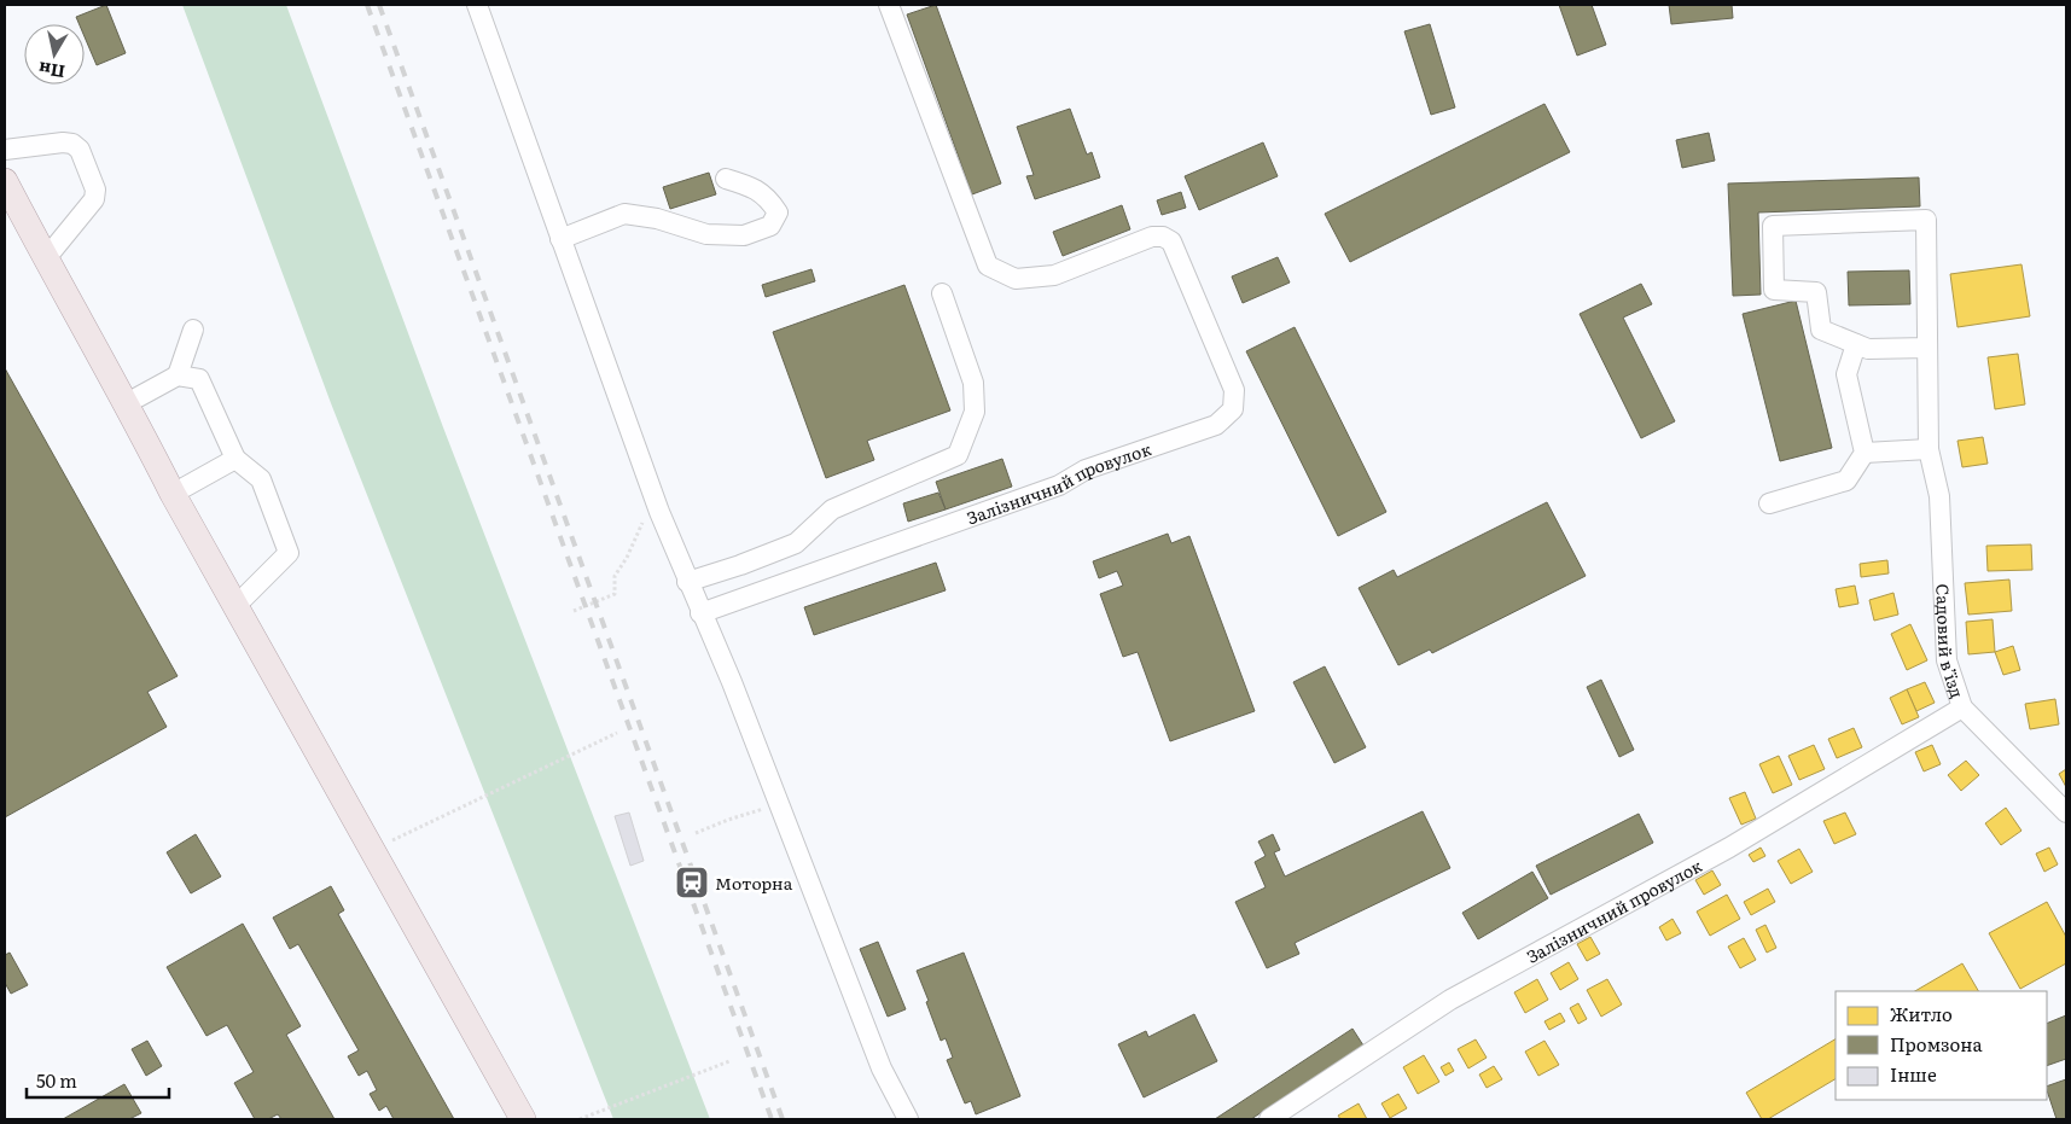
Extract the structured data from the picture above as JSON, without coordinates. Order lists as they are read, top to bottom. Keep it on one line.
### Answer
{"streets":{"street":["Залізничний провулок","Садовий в’їзд"]},"crossings":[["Залізничний провулок","Садовий в’їзд"]],"places":{"station":["Моторна"]},"legend":["Житло","Промзона","Інше"],"scale_bar":"50 m","north":"bottom"}
